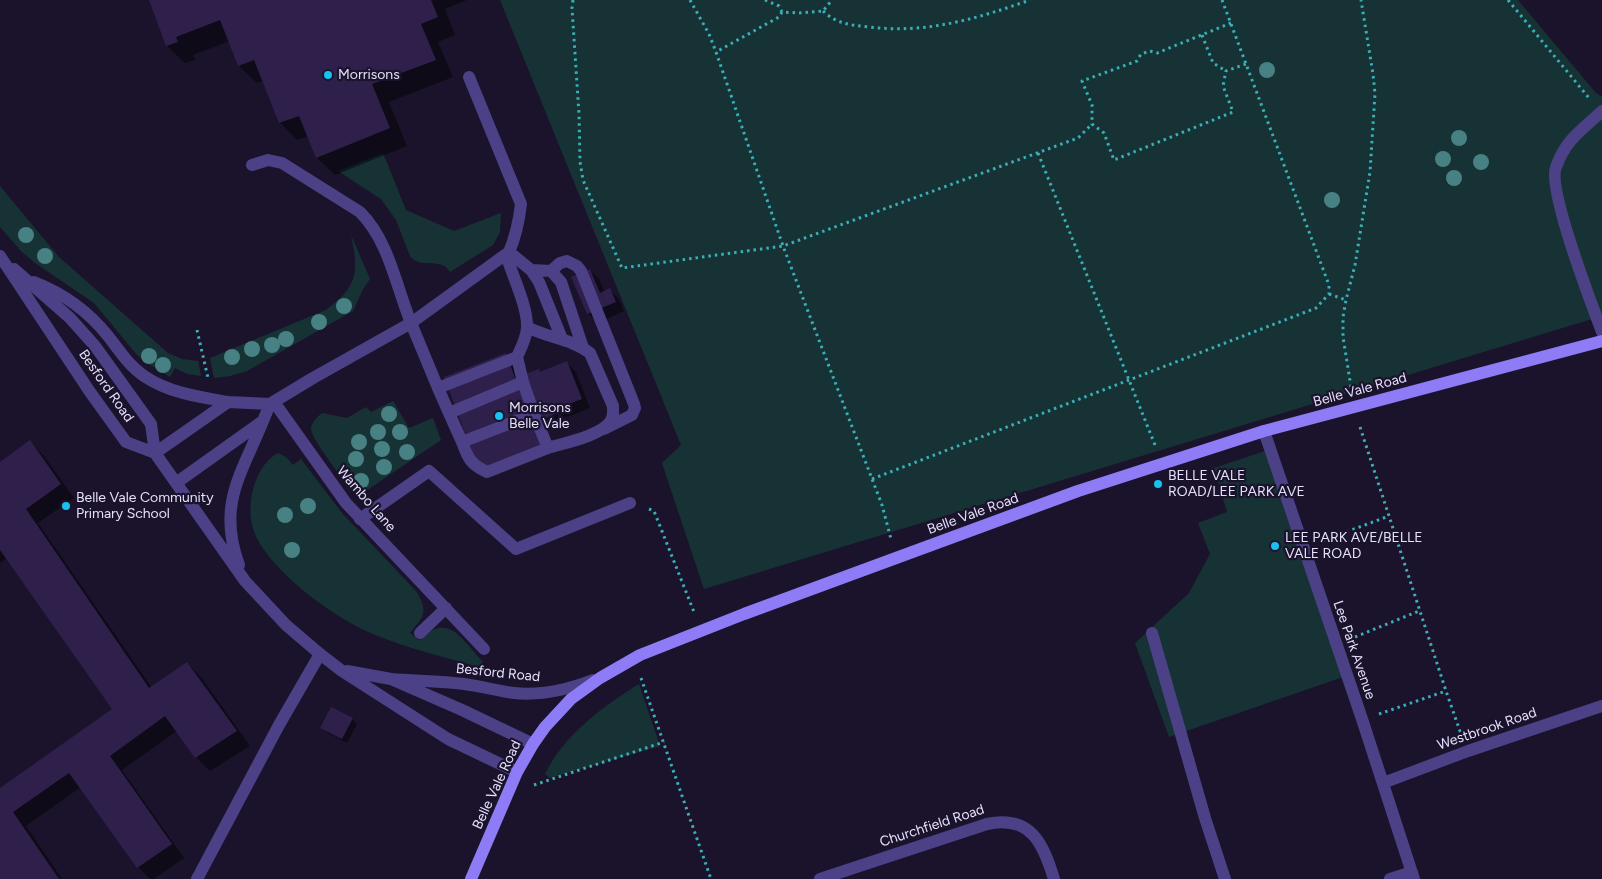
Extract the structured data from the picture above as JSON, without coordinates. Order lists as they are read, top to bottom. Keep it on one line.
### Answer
{"streets":{"main road":["Belle Vale Road"],"street":["Besford Road","Wambo Lane","Lee Park Avenue","Westbrook Road","Churchfield Road"]},"crossings":[["Besford Road","Belle Vale Road"],["Belle Vale Road","Lee Park Avenue"],["Lee Park Avenue","Westbrook Road"]],"places":["Morrisons","Morrisons Belle Vale","BELLE VALE ROAD/LEE PARK AVE","Belle Vale Community Primary School","LEE PARK AVE/BELLE VALE ROAD"]}
